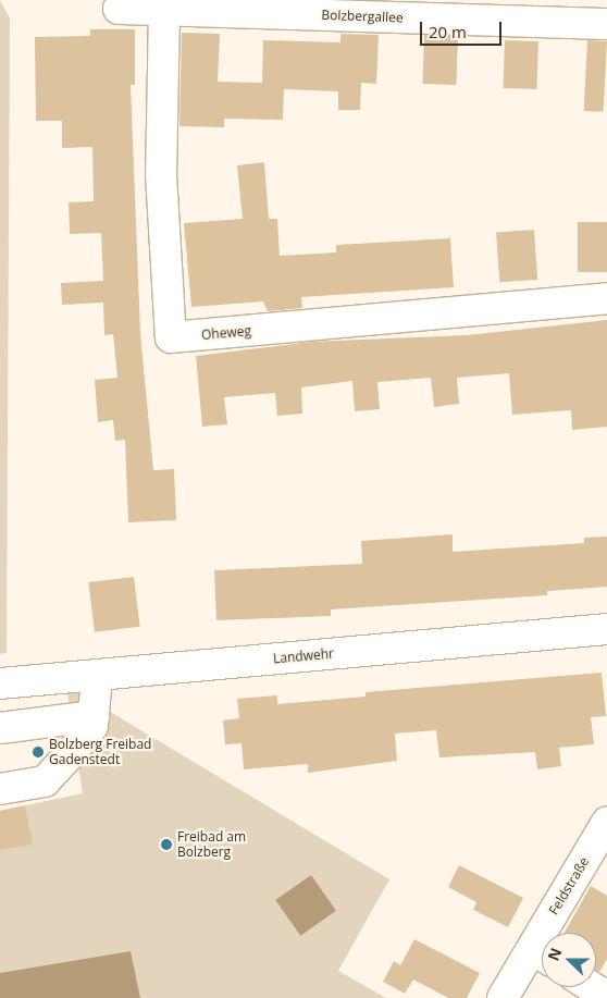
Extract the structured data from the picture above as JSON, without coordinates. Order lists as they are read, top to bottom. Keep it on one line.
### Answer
{"streets":{"street":["Bolzbergallee","Oheweg","Landwehr","Feldstraße"]},"crossings":[["Bolzbergallee","Oheweg"]],"places":["Bolzberg Freibad Gadenstedt","Freibad am Bolzberg"],"scale_bar":"20 m","north":"left"}
